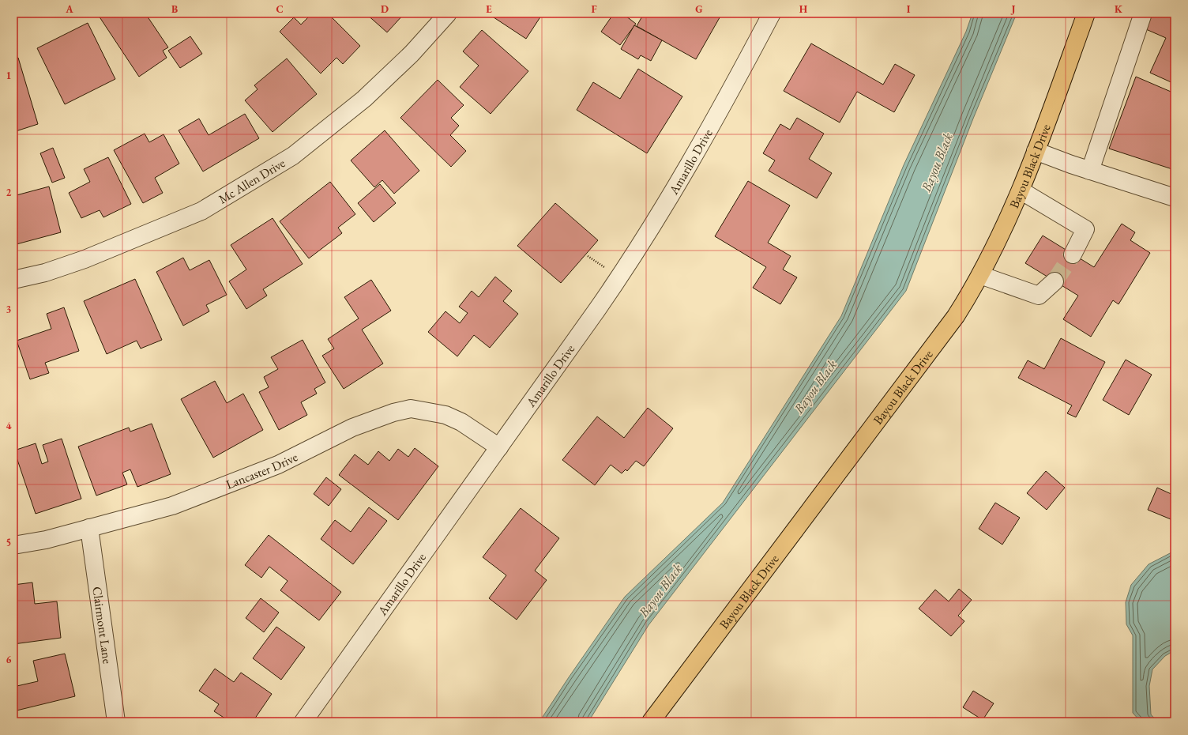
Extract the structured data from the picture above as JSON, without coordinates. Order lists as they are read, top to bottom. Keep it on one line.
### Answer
{"streets":{"main road":["Bayou Black Drive"],"street":["Amarillo Drive","Mc Allen Drive","Lancaster Drive","Clairmont Lane"]},"crossings":[["Amarillo Drive","Lancaster Drive"],["Lancaster Drive","Clairmont Lane"]],"water":["Bayou Black"],"grid":{"columns":["A","B","C","D","E","F","G","H","I","J","K"],"rows":["1","2","3","4","5","6"]}}
